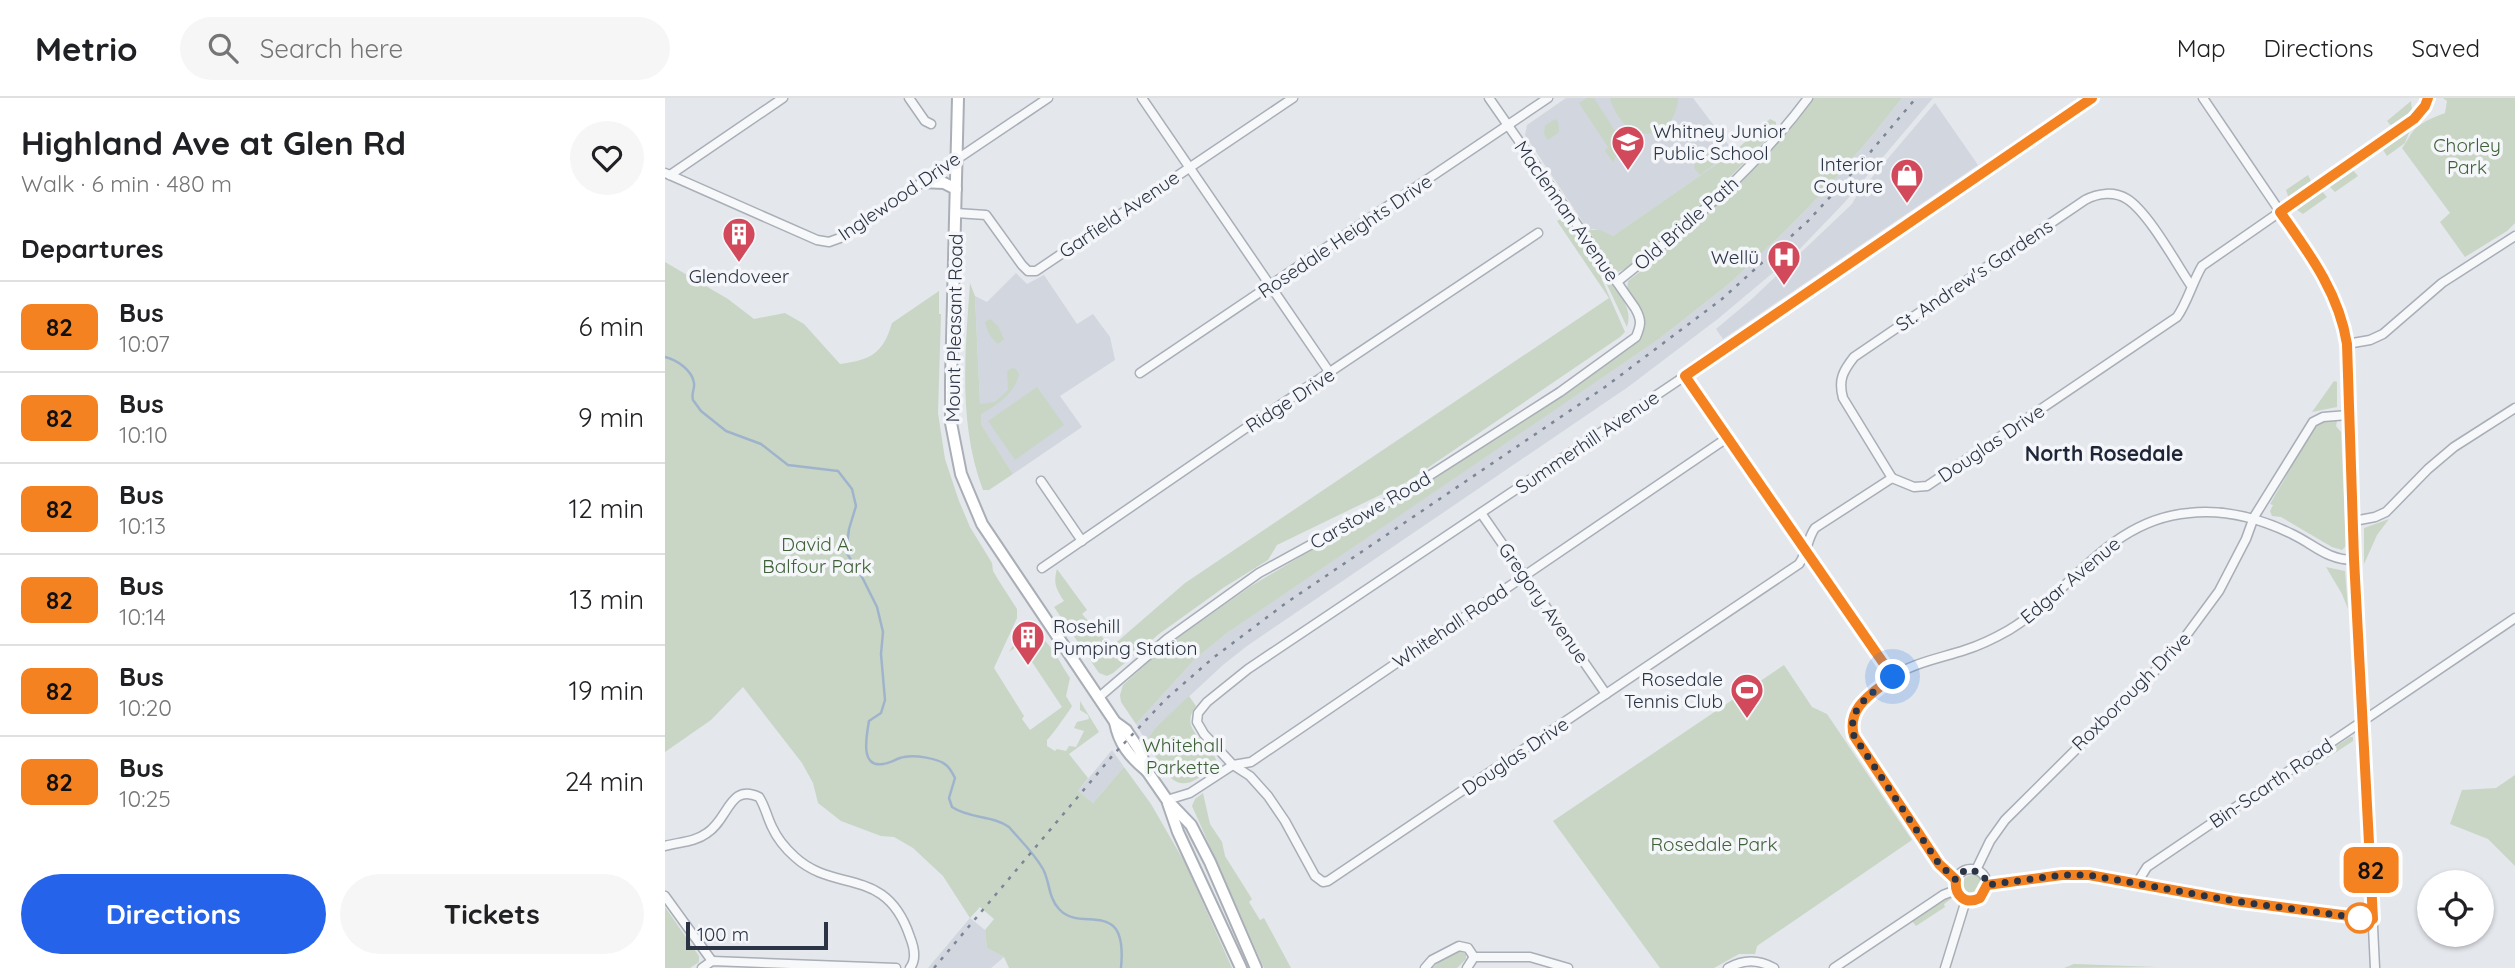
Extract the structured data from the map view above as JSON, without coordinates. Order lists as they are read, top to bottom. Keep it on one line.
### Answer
{"streets":{"main road":["Mount Pleasant Road"],"street":["Inglewood Drive","Maclennan Avenue","Garfield Avenue","Old Bridle Path","Rosedale Heights Drive","St. Andrew's Gardens","Ridge Drive","Summerhill Avenue","Douglas Drive","Carstowe Road","Edgar Avenue","Gregory Avenue","Whitehall Road","Roxborough Drive","Bin-Scarth Road"]},"crossings":[["Inglewood Drive","Mount Pleasant Road"],["Maclennan Avenue","Old Bridle Path"],["Maclennan Avenue","Rosedale Heights Drive"],["Maclennan Avenue","Carstowe Road"],["Garfield Avenue","Mount Pleasant Road"],["St. Andrew's Gardens","Douglas Drive"],["Mount Pleasant Road","Carstowe Road"],["Mount Pleasant Road","Whitehall Road"],["Summerhill Avenue","Douglas Drive"],["Summerhill Avenue","Gregory Avenue"],["Summerhill Avenue","Whitehall Road"],["Douglas Drive","Gregory Avenue"],["Douglas Drive","Whitehall Road"],["Edgar Avenue","Roxborough Drive"],["Gregory Avenue","Whitehall Road"]],"districts":["North Rosedale"],"parks":["Chorley Park","David A. Balfour Park","Whitehall Parkette","Rosedale Park"],"places":{"school or university":["Whitney Junior Public School"],"shop":["Interior Couture"],"building":["Glendoveer","Rosehill Pumping Station"],"hospital":["Wellü"],"sports":["Rosedale Tennis Club"]},"lines":["bus line 82"],"scale_bar":"100 m","page":{"header":"Metrio","search":"Search here","nav":["Map","Directions","Saved"],"heading":[["Highland Ave at Glen Rd","Walk · 6 min · 480 m"],"Departures"],"on_map":"82","list":[{"mark":"82","name":"Bus","note":"10:07","value":"6 min"},{"mark":"82","name":"Bus","note":"10:10","value":"9 min"},{"mark":"82","name":"Bus","note":"10:13","value":"12 min"},{"mark":"82","name":"Bus","note":"10:14","value":"13 min"},{"mark":"82","name":"Bus","note":"10:20","value":"19 min"},{"mark":"82","name":"Bus","note":"10:25","value":"24 min"}],"buttons":["Directions","Tickets"],"scale":"100 m"}}
